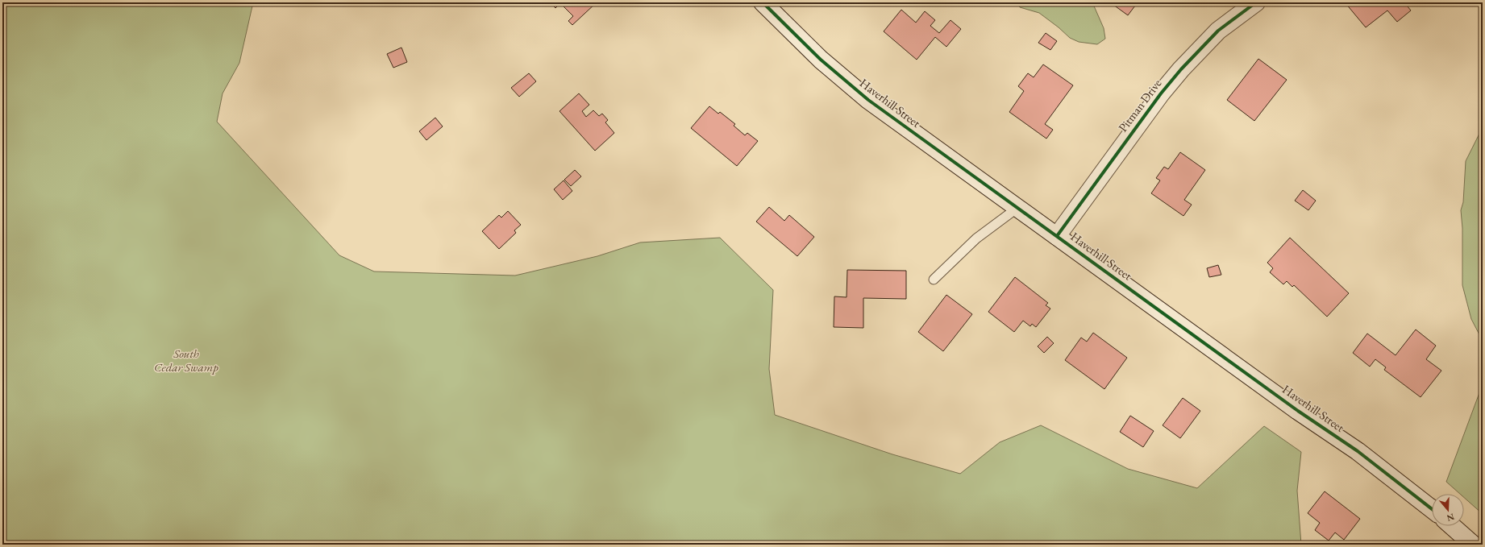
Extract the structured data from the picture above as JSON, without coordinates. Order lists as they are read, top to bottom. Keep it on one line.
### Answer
{"streets":{"street":["Haverhill Street","Pitman Drive"]},"crossings":[["Haverhill Street","Pitman Drive"]],"parks":["South Cedar Swamp"],"north":"bottom"}
